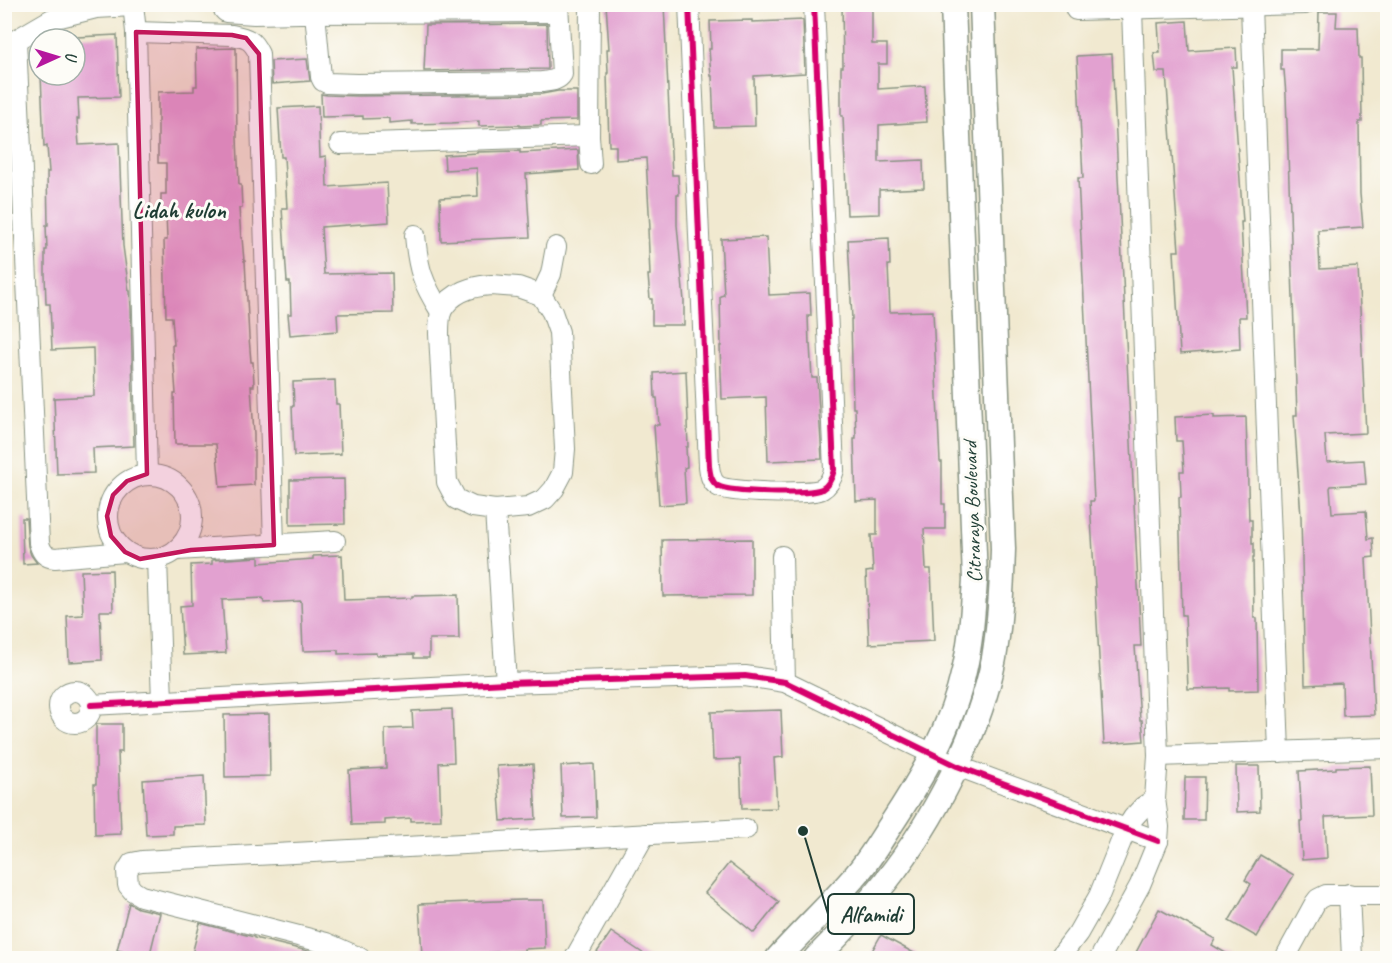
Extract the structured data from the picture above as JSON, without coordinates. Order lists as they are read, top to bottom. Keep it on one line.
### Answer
{"streets":{"main road":["Citraraya Boulevard"]},"districts":["Lidah kulon"],"places":["Alfamidi"],"north":"right"}
